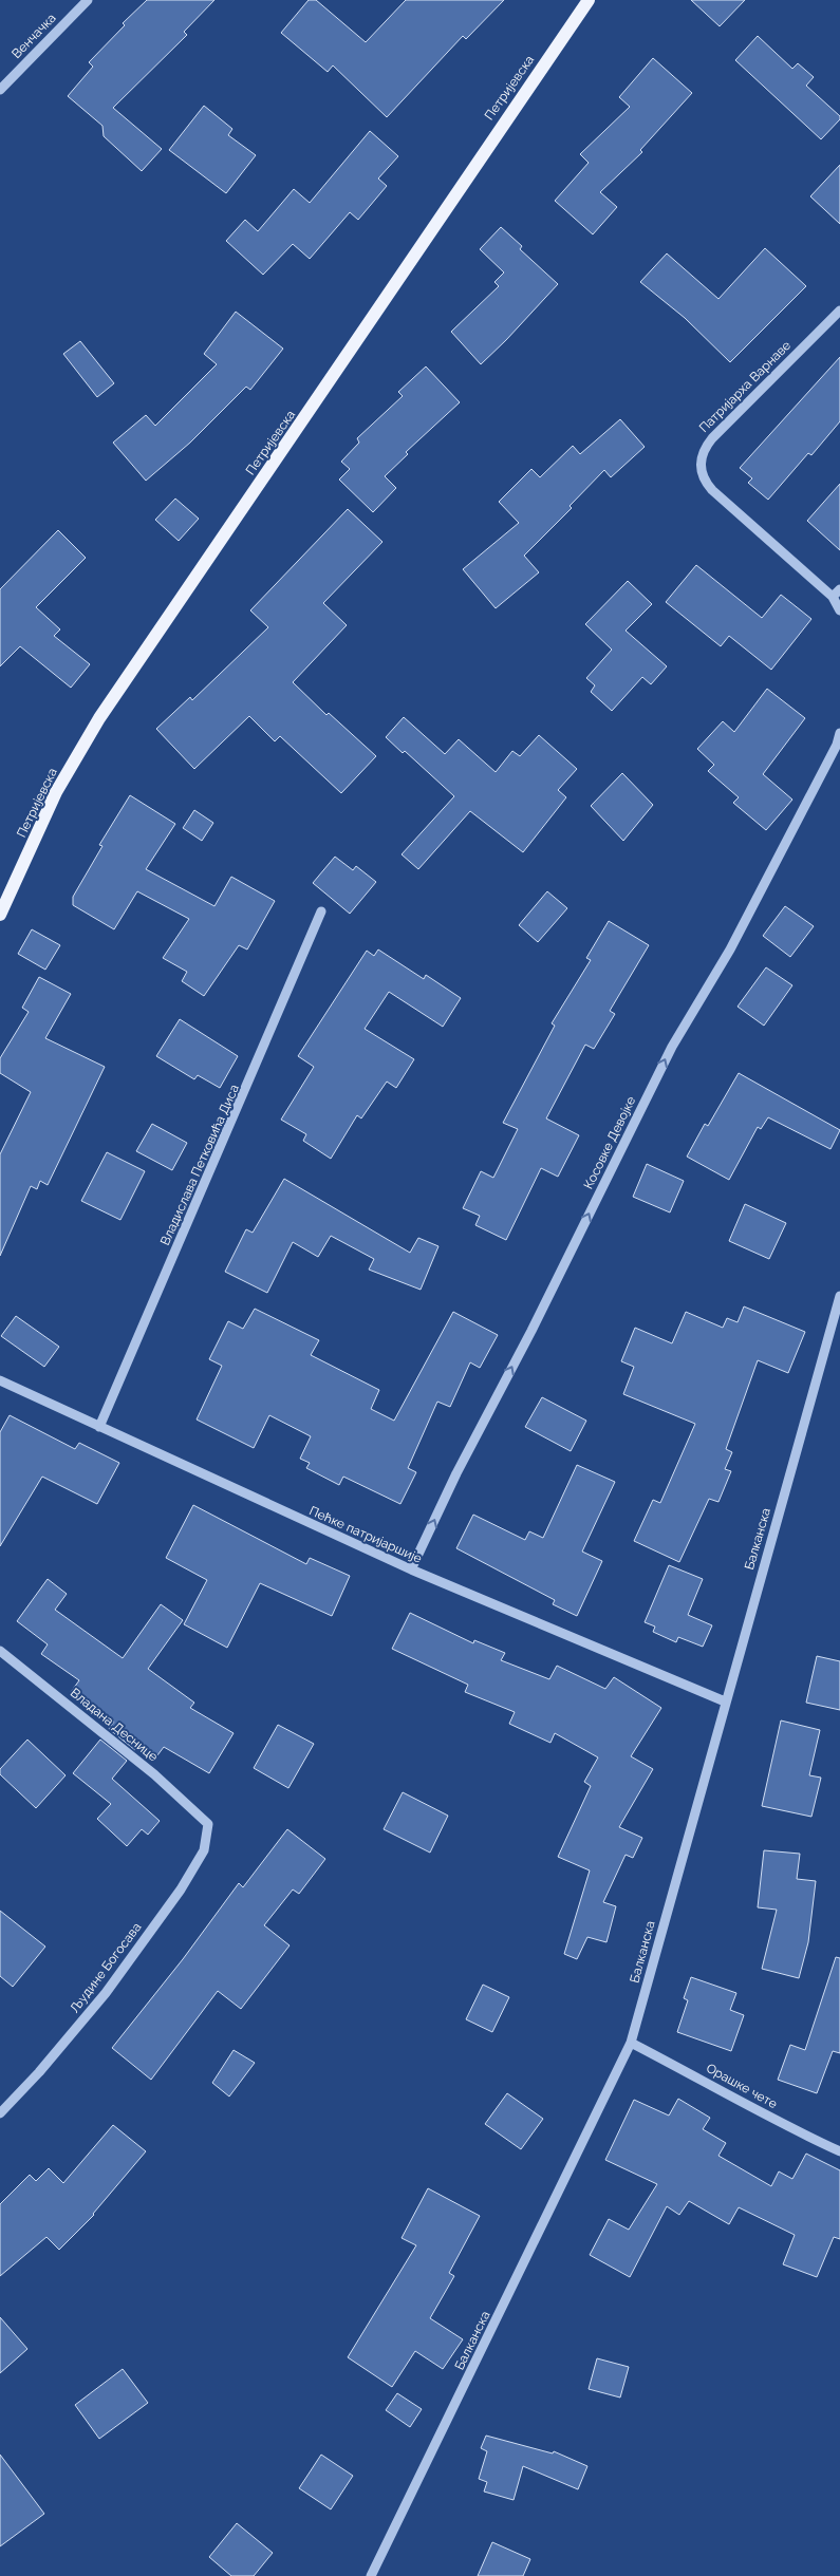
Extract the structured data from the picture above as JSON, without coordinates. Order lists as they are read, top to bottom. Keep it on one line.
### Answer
{"streets":{"main road":["Петријевска"],"street":["Венчачка","Патријарха Варнаве","Косовке Девојке","Владислава Петковића Диса","Пећке патријаршије","Балканска","Владана Деснице","Људине Богосава","Орашке чете"]},"crossings":[["Косовке Девојке","Пећке патријаршије"],["Владислава Петковића Диса","Пећке патријаршије"],["Пећке патријаршије","Балканска"],["Балканска","Орашке чете"],["Владана Деснице","Људине Богосава"]],"one_way":["Косовке Девојке"]}
